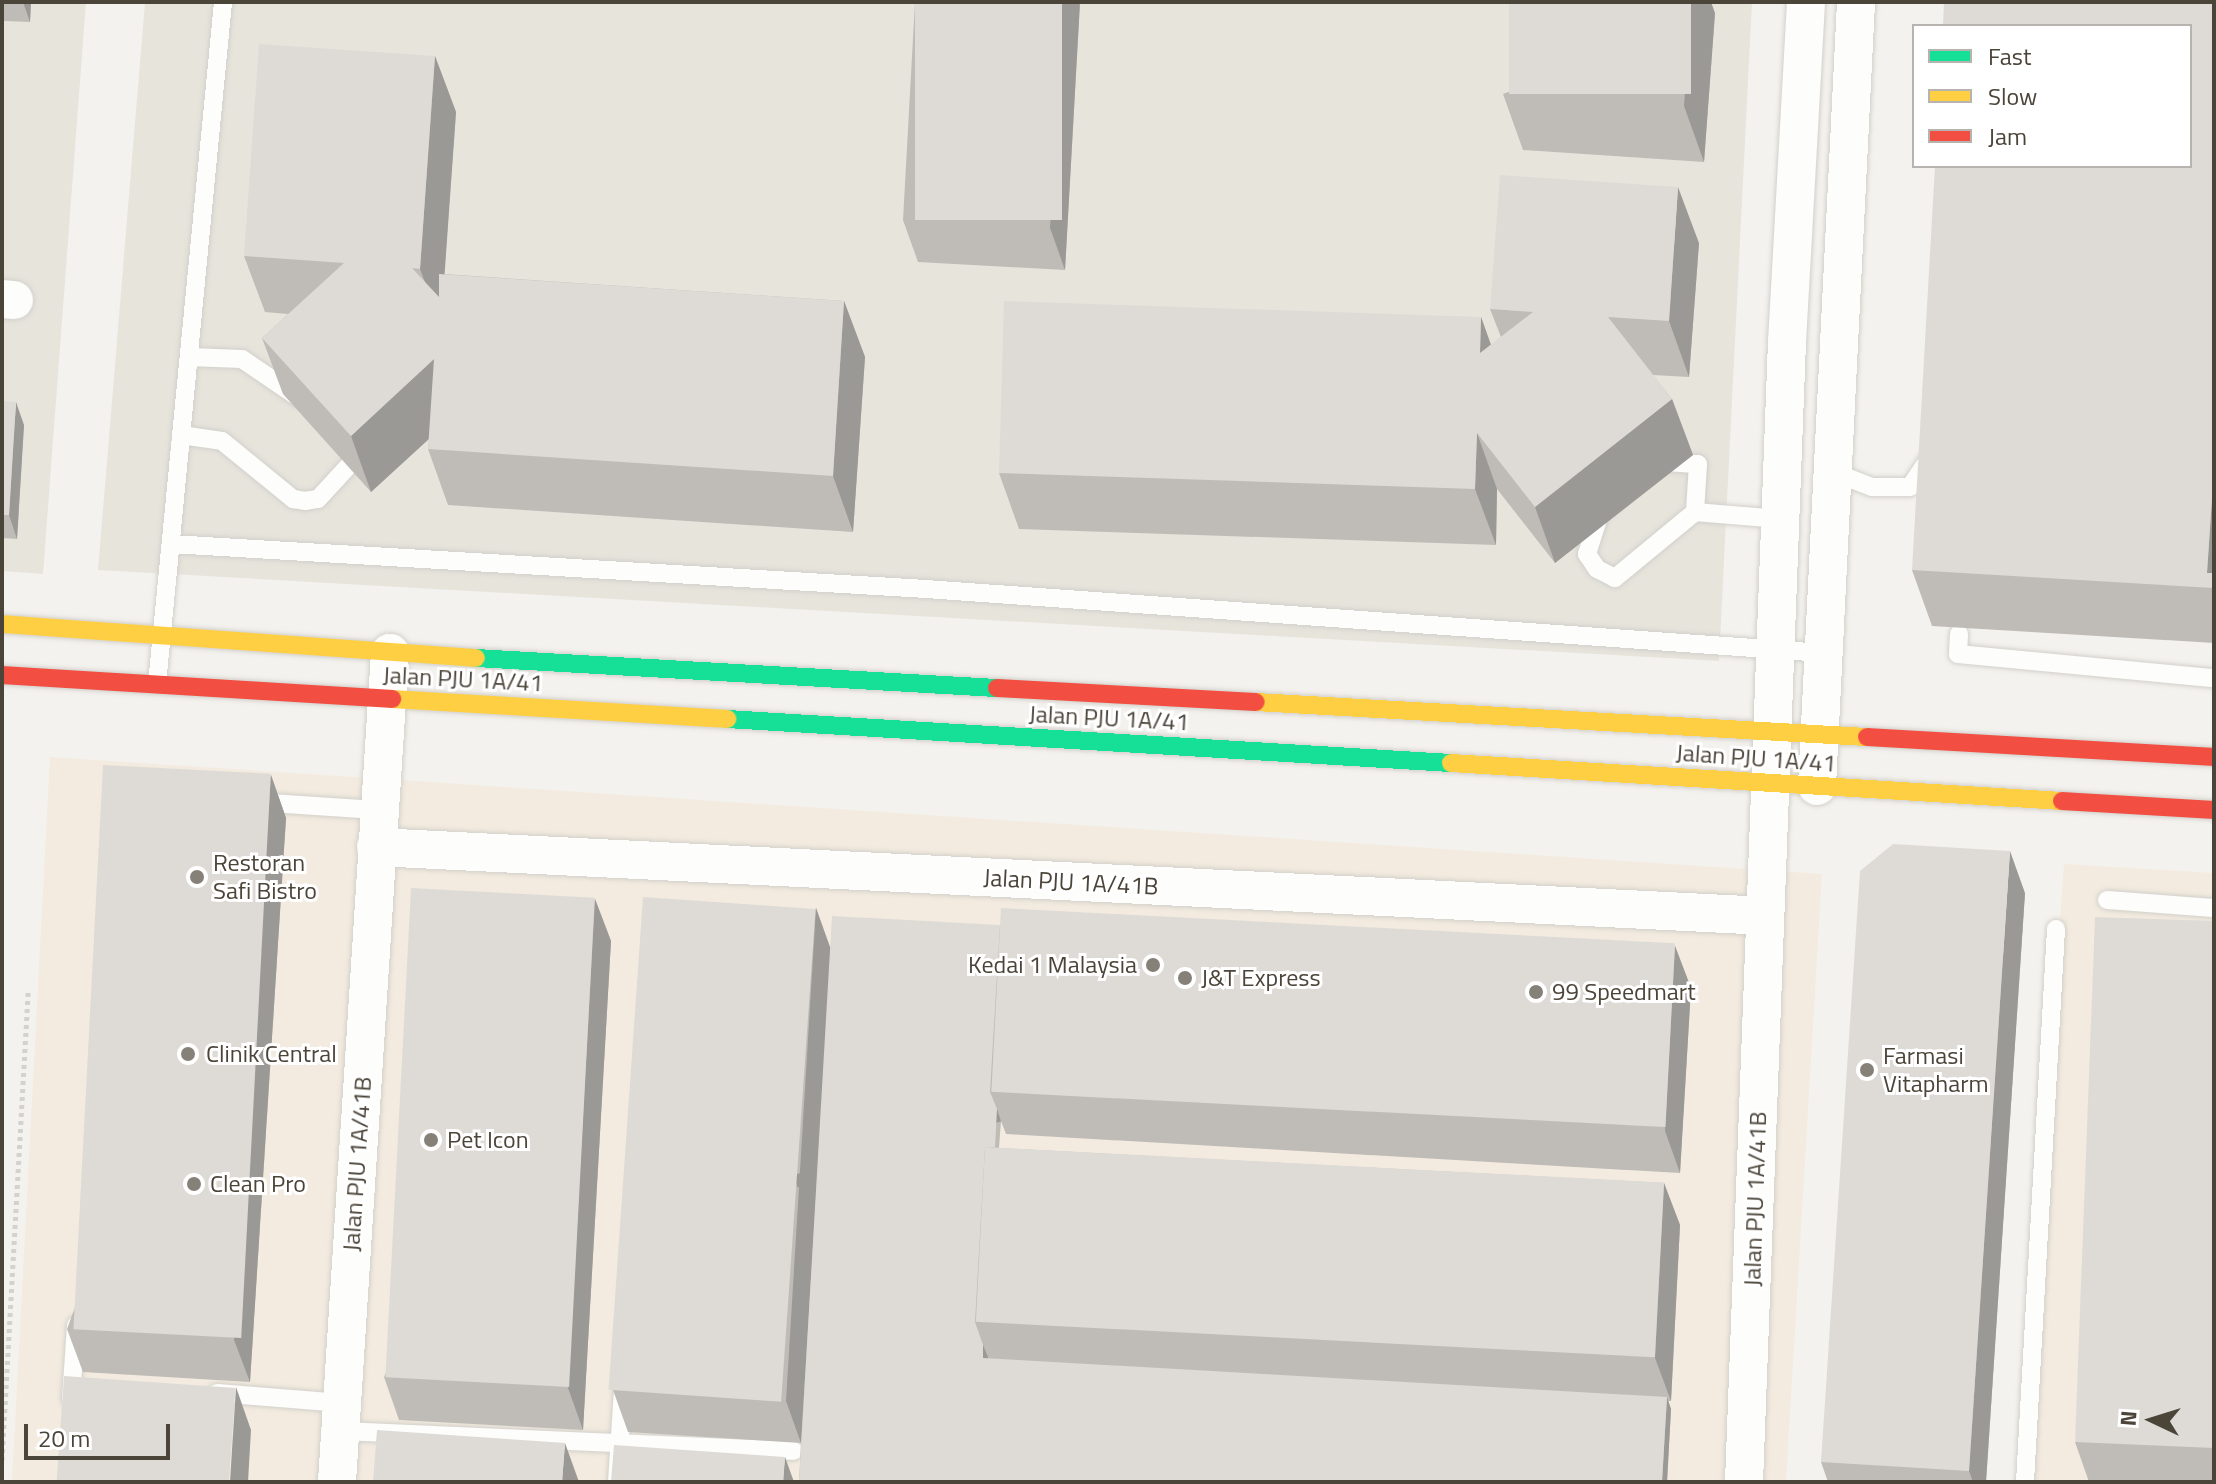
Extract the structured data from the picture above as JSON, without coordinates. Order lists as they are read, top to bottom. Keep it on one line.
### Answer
{"streets":{"street":["Jalan PJU 1A/41","Jalan PJU 1A/41B"]},"crossings":[["Jalan PJU 1A/41","Jalan PJU 1A/41B"]],"places":["Restoran Safi Bistro","Kedai 1 Malaysia","J&T Express","99 Speedmart","Clinik Central","Farmasi Vitapharm","Pet Icon","Clean Pro"],"legend":["Fast","Slow","Jam"],"scale_bar":"20 m","north":"left"}
